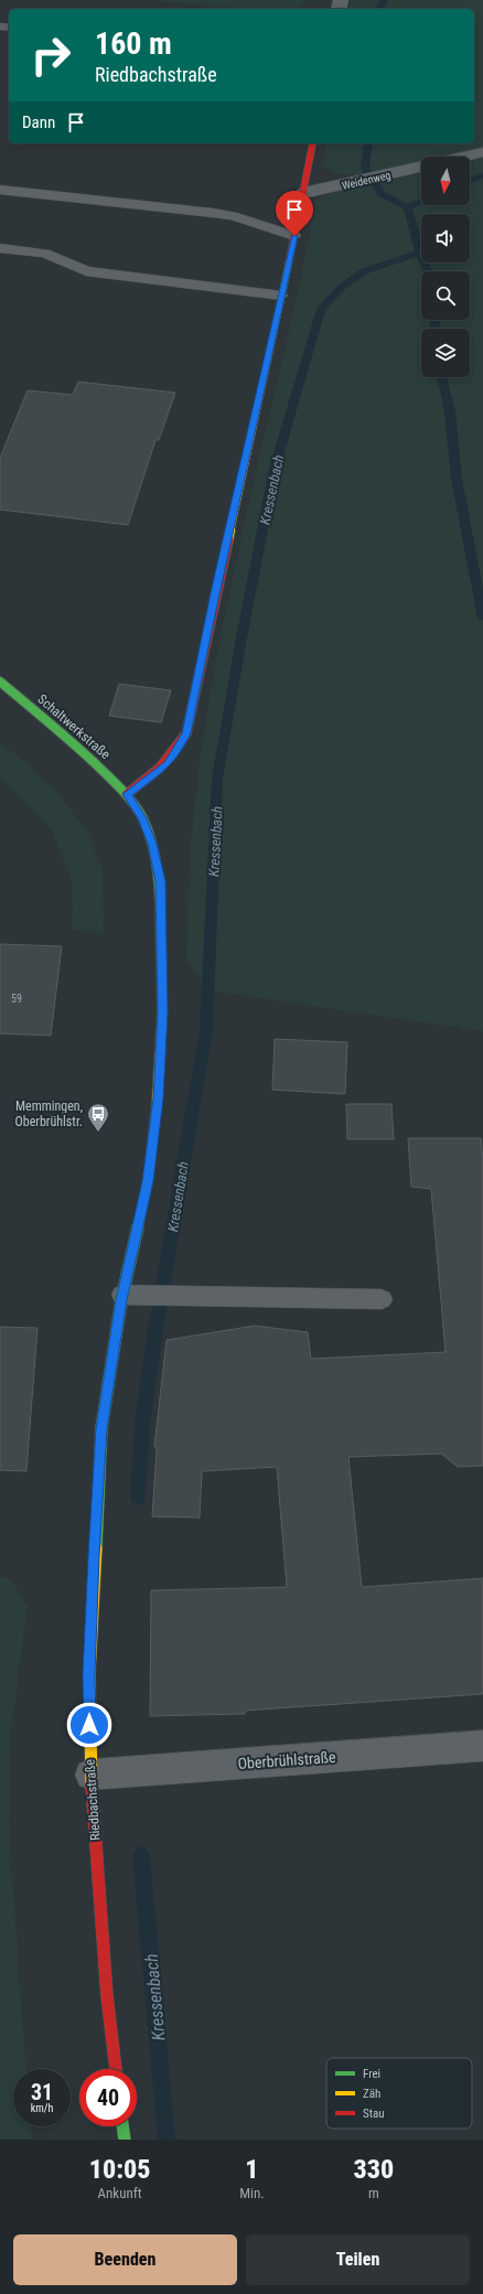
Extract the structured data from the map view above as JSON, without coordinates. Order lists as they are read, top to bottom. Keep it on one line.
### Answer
{"streets":{"street":["Weidenweg","Schaltwerkstraße","Oberbrühlstraße","Riedbachstraße"]},"crossings":[["Schaltwerkstraße","Riedbachstraße"],["Oberbrühlstraße","Riedbachstraße"]],"water":["Kressenbach"],"places":{"bus stop":["Memmingen, Oberbrühlstr."]},"house_numbers":["59"],"legend":["Frei","Zäh","Stau"],"north":"bottom","page":{"turn":["160 m","Riedbachstraße"],"then":"Dann","speed":"31 km/h","limit":"40","eta":["10:05","Ankunft","1","Min.","330","m"],"buttons":["Beenden","Teilen"]}}
